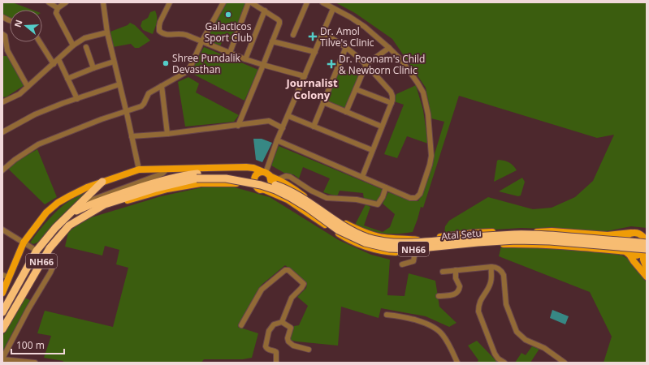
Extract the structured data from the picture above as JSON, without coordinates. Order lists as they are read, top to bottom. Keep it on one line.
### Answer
{"streets":{"highway":["Atal Setu","NH66"]},"crossings":[["Atal Setu","NH66"]],"districts":["Journalist Colony"],"places":{"other":["Galacticos Sport Club","Shree Pundalik Devasthan"],"health":["Dr. Amol Tilve's Clinic","Dr. Poonam's Child & Newborn Clinic"]},"scale_bar":"100 m","north":"left"}
